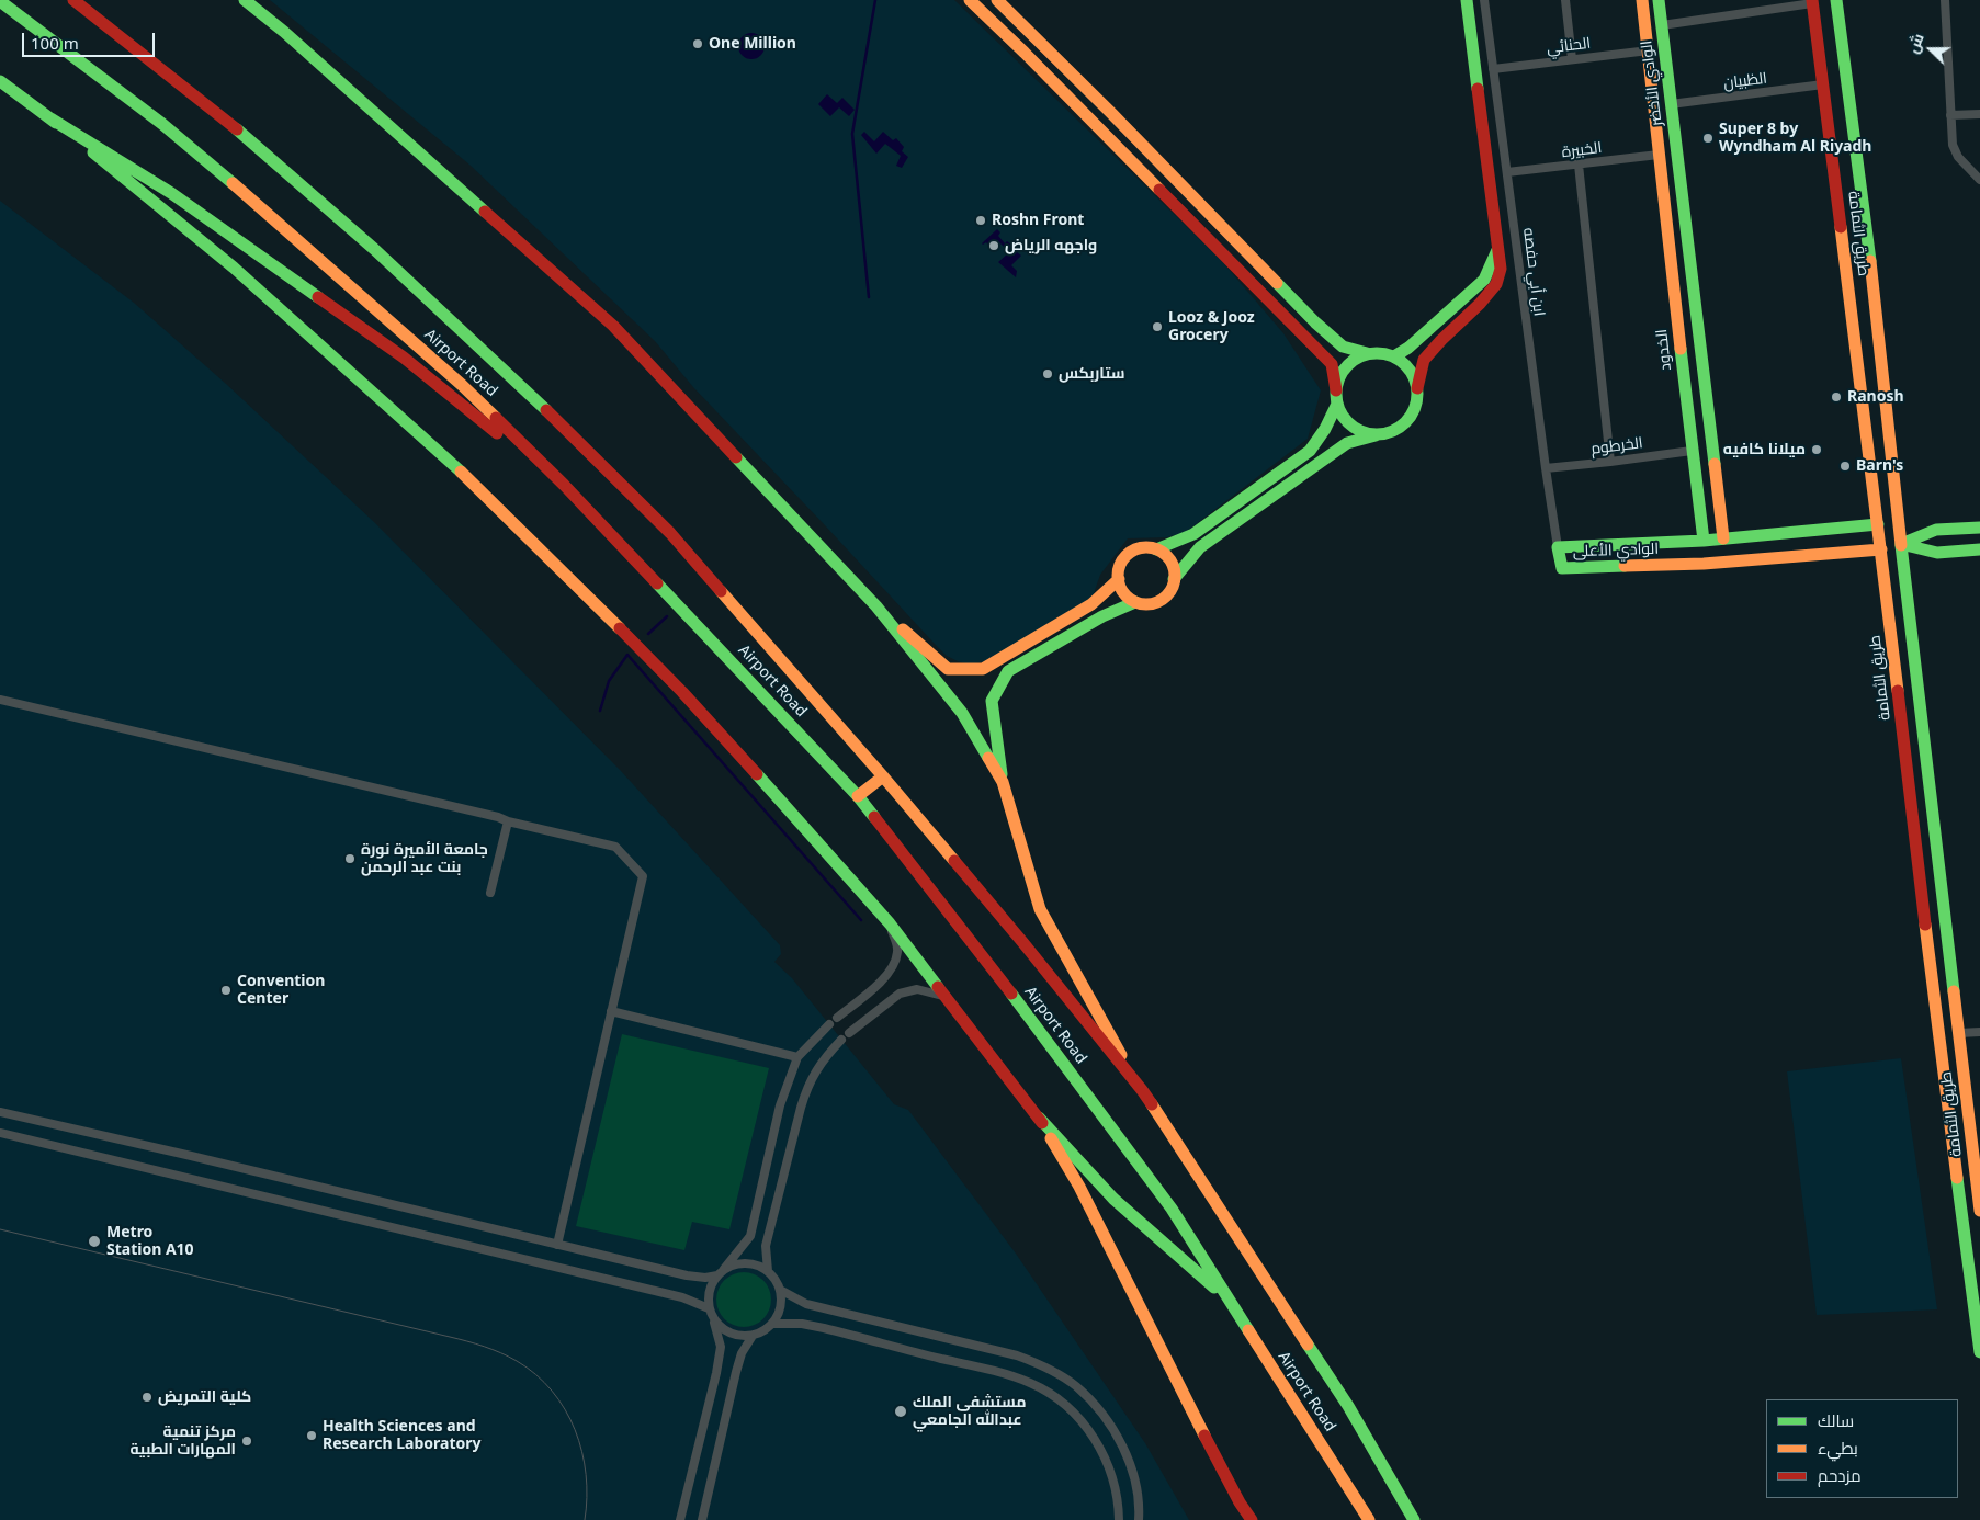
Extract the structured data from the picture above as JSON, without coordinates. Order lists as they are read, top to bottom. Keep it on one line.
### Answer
{"streets":{"main road":["الوادي الأخضر","طريق الثمامة","الخدود","Airport Road","الوادي الأعلى"],"street":["الحنائي","الظبيان","الخبيرة","ابن أبي حفصه","الخرطوم"]},"crossings":[["الحنائي","الوادي الأخضر"],["الحنائي","ابن أبي حفصه"],["الظبيان","الوادي الأخضر"],["الظبيان","طريق الثمامة"],["الوادي الأخضر","الخبيرة"],["الوادي الأخضر","الخدود"],["الوادي الأخضر","الوادي الأعلى"],["الخبيرة","ابن أبي حفصه"],["الخبيرة","الخدود"],["طريق الثمامة","الوادي الأعلى"],["ابن أبي حفصه","الخرطوم"],["ابن أبي حفصه","الوادي الأعلى"],["الخدود","الخرطوم"],["الخدود","الوادي الأعلى"]],"places":["One Million","Super 8 by Wyndham Al Riyadh","Roshn Front","واجهه الرياض","Looz & Jooz Grocery","ستاربكس","Ranosh","ميلانا كافيه","Barn's","جامعة الأميرة نورة بنت عبد الرحمن","Convention Center","Metro Station A10","كلية التمريض","مستشفى الملك عبدالله الجامعي","Health Sciences and Research Laboratory","مركز تنمية المهارات الطبية"],"legend":["سالك","بطيء","مزدحم"],"scale_bar":"100 m","north":"left"}
